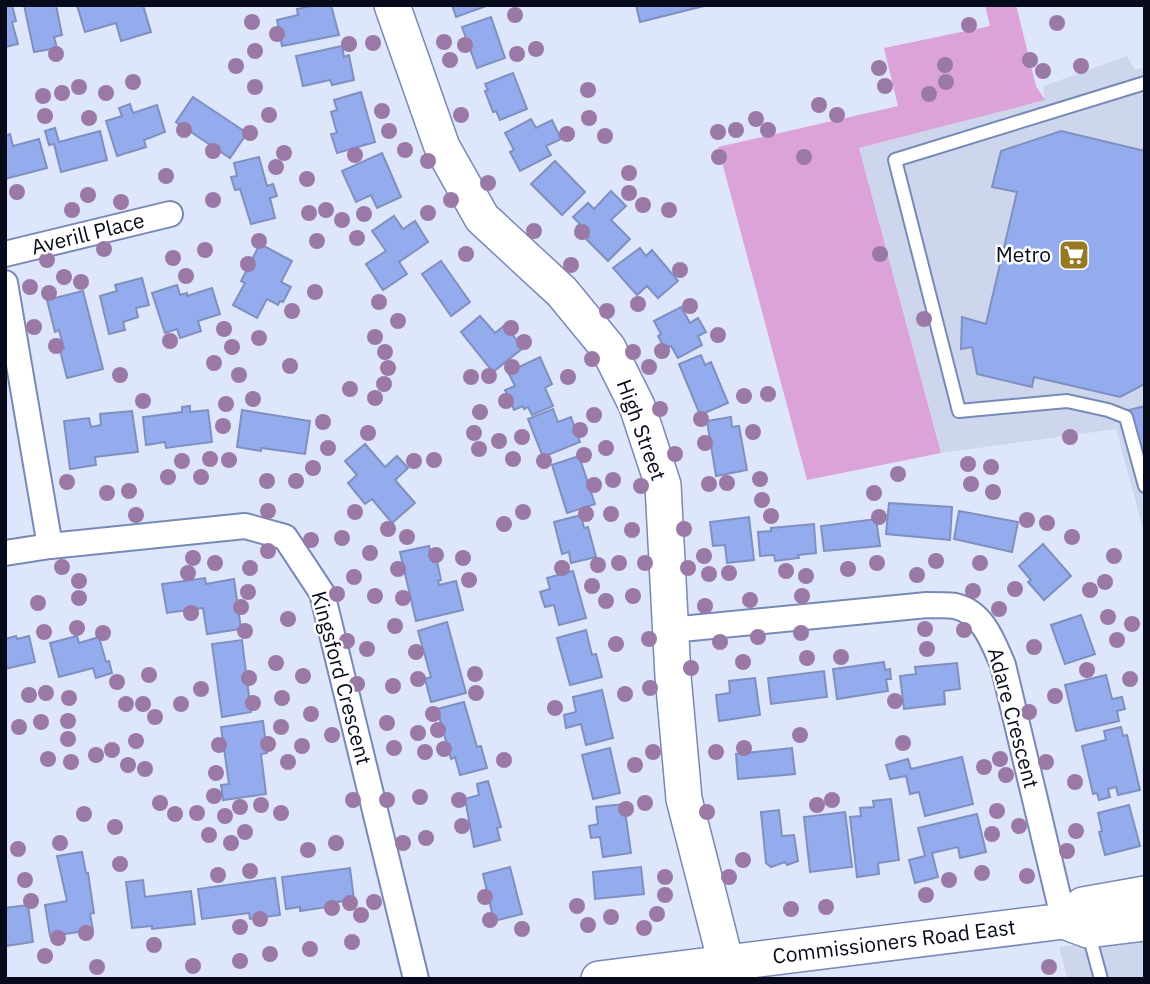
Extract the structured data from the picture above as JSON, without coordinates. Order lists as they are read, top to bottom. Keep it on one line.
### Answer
{"streets":{"street":["Averill Place","High Street","Kingsford Crescent","Adare Crescent","Commissioners Road East"]},"crossings":[["High Street","Adare Crescent"],["High Street","Commissioners Road East"],["Adare Crescent","Commissioners Road East"]],"places":{"supermarket":["Metro"]}}
